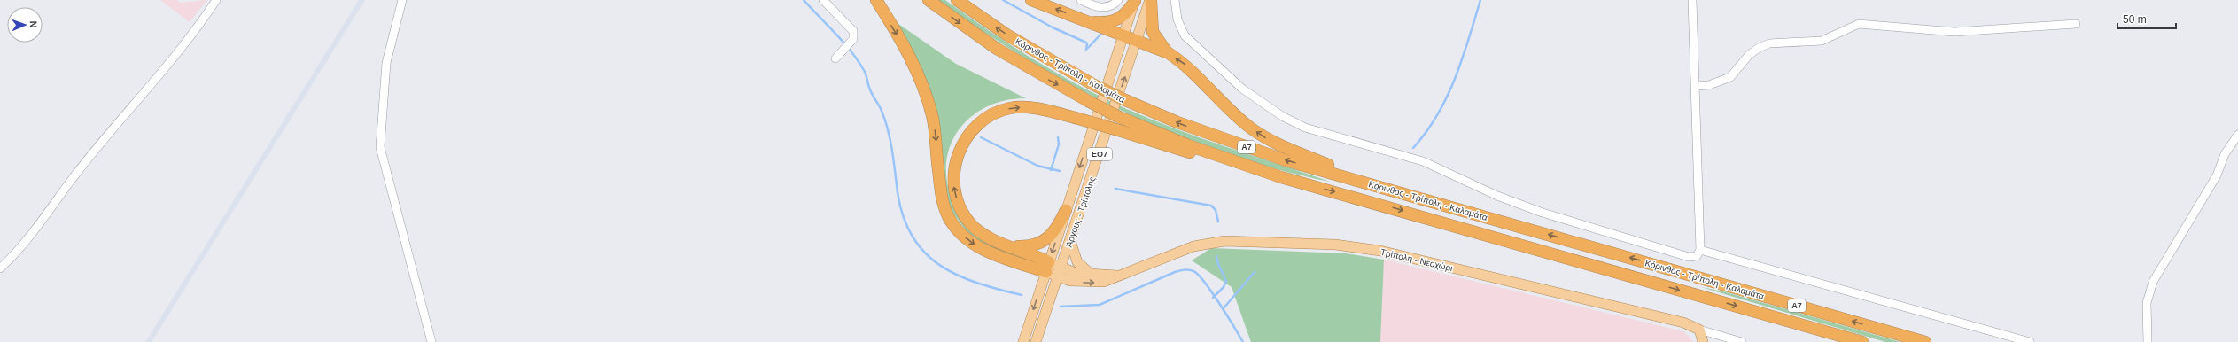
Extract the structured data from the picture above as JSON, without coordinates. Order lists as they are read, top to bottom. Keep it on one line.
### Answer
{"streets":{"highway":["Κόρινθος - Τρίπολη - Καλαμάτα","Α7"],"main road":["ΕΟ7","Άργους - Τρίπολης","Τρίπολη - Νεοχώρι"]},"crossings":[["Άργους - Τρίπολης","Τρίπολη - Νεοχώρι"]],"scale_bar":"50 m","north":"right"}
